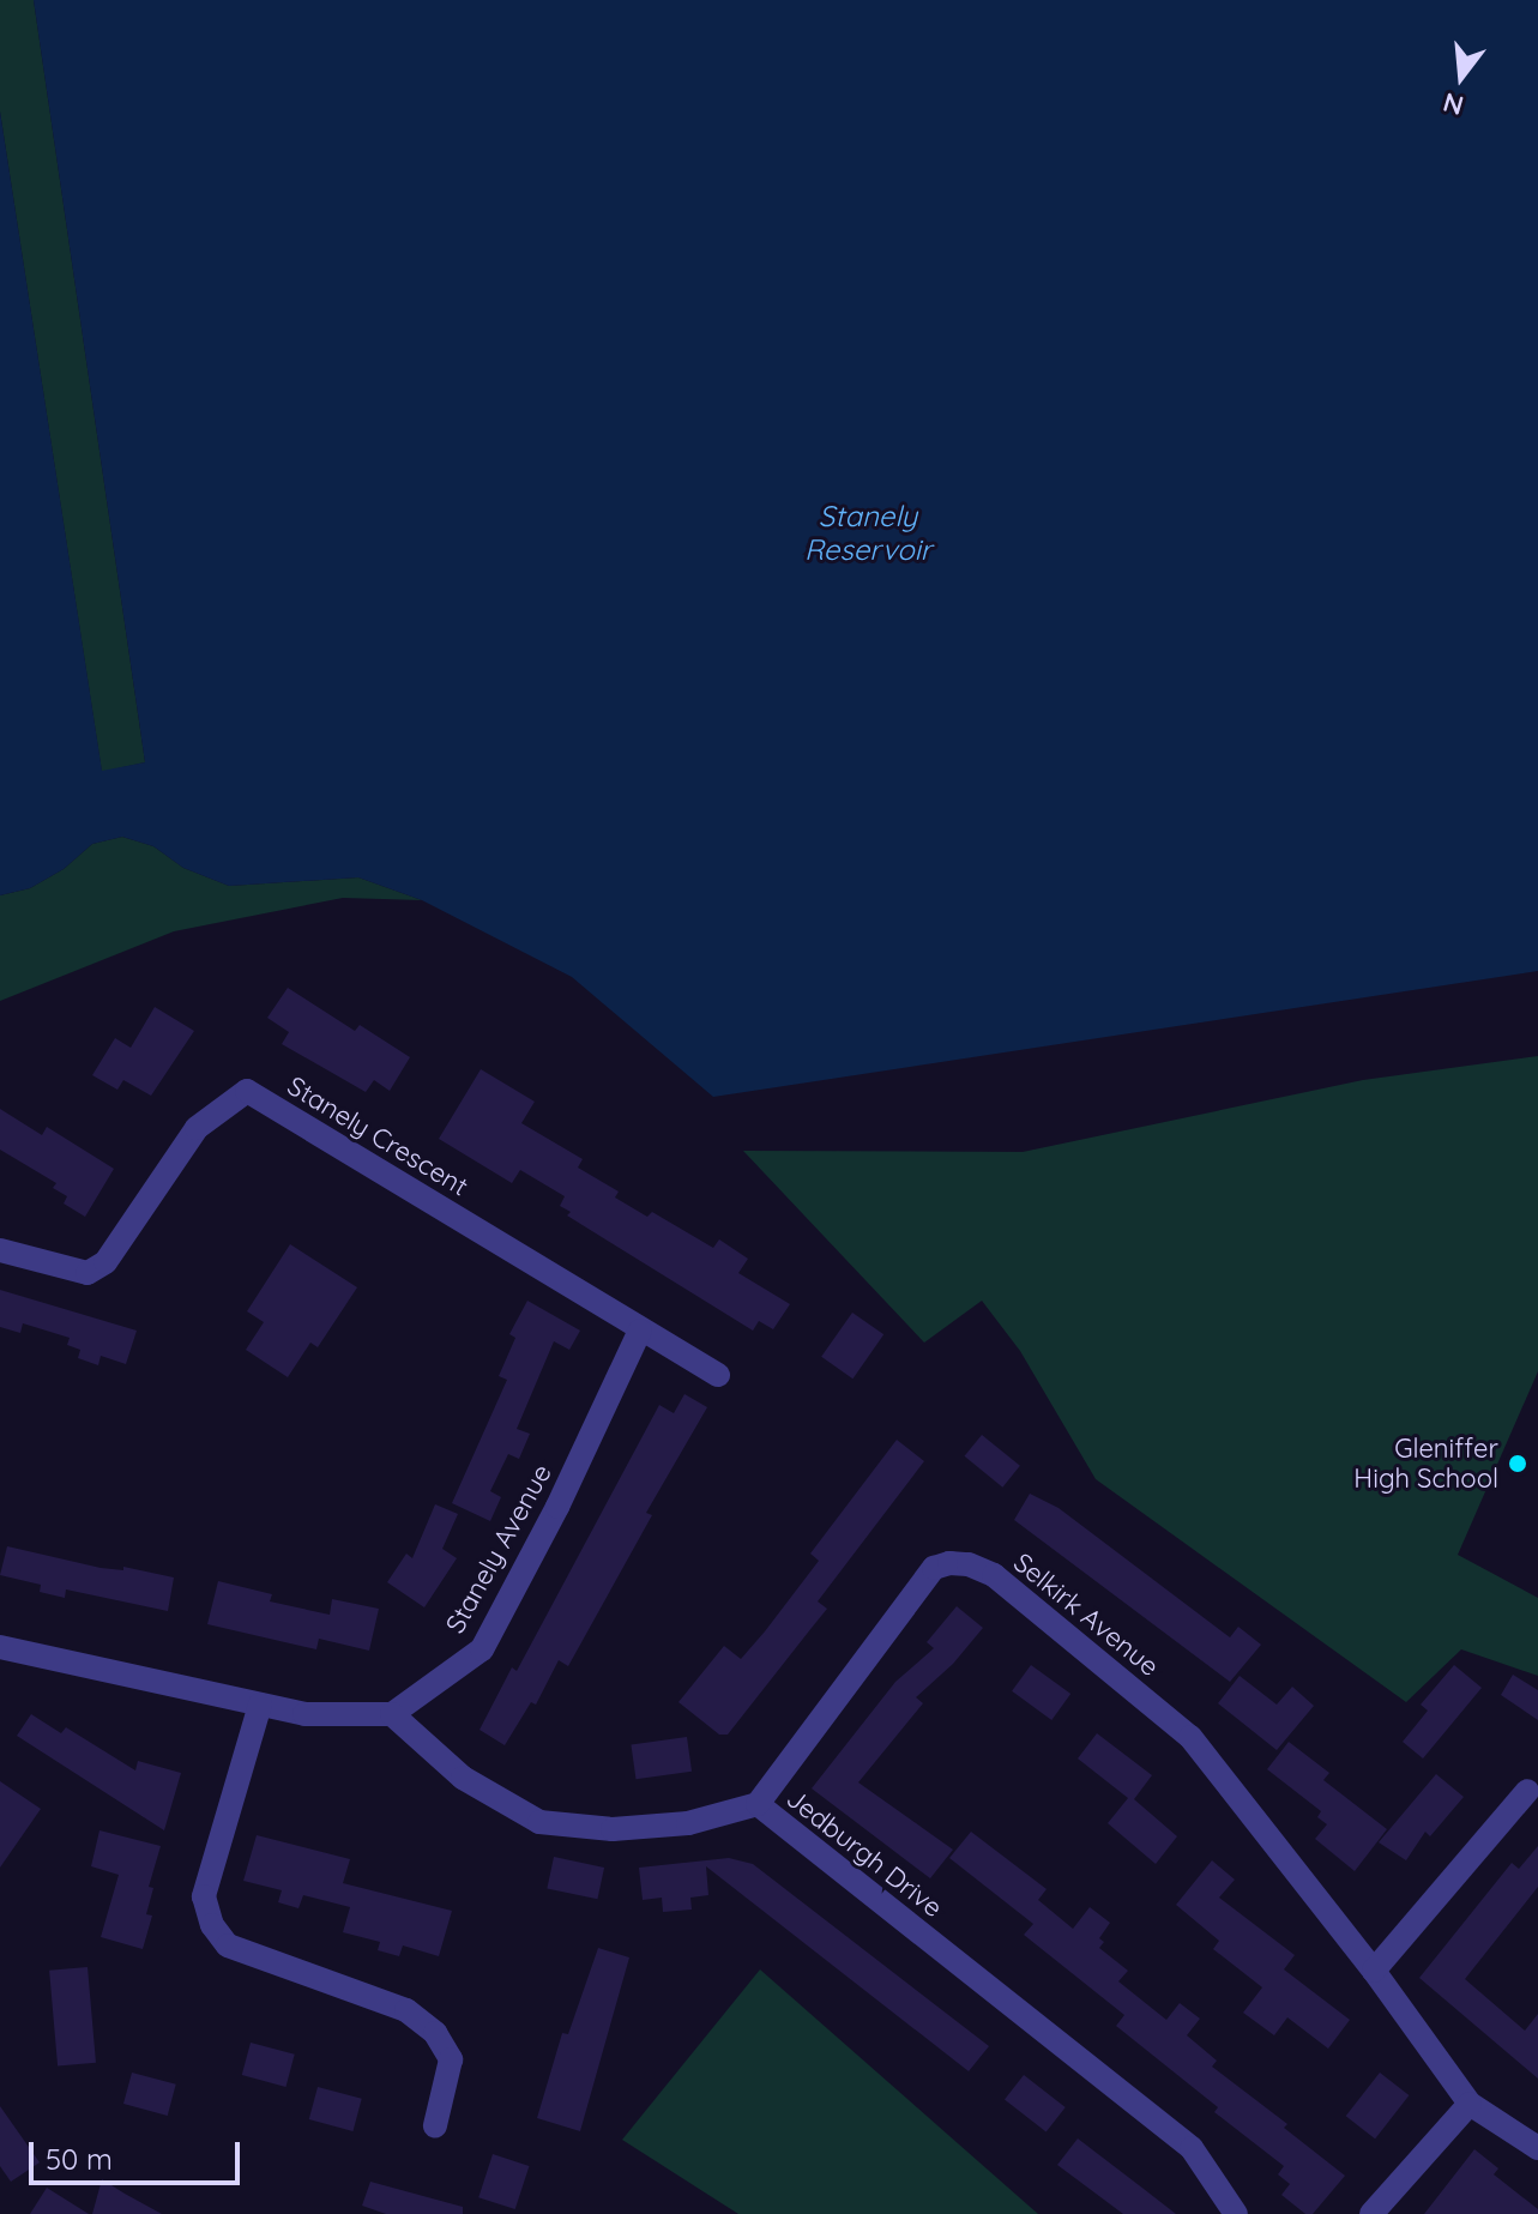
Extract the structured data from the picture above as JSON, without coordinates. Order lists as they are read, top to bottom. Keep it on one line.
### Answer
{"streets":{"street":["Stanely Crescent","Stanely Avenue","Selkirk Avenue","Jedburgh Drive"]},"crossings":[["Stanely Crescent","Stanely Avenue"],["Stanely Avenue","Jedburgh Drive"],["Selkirk Avenue","Jedburgh Drive"]],"water":["Stanely Reservoir"],"places":["Gleniffer High School"],"scale_bar":"50 m","north":"bottom"}
